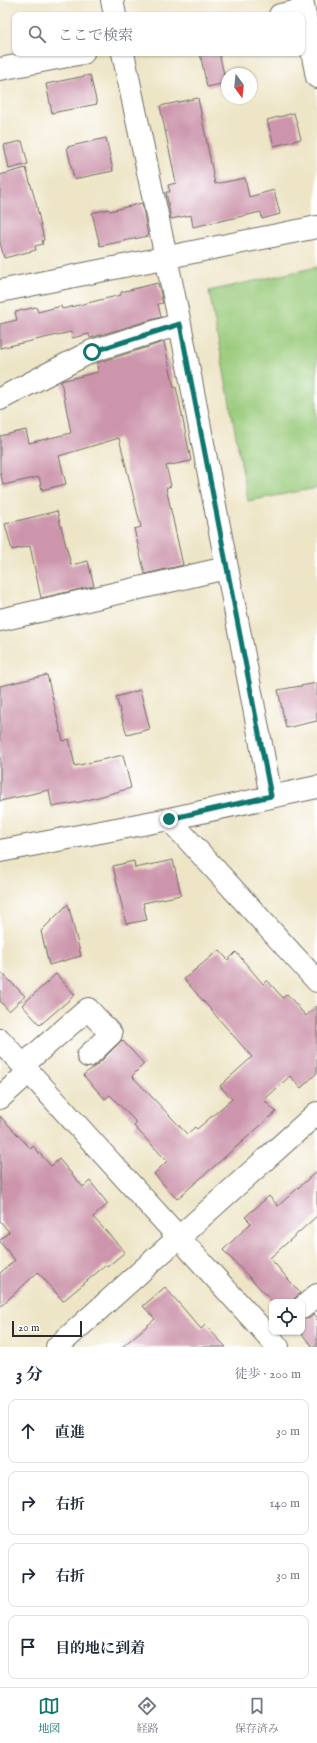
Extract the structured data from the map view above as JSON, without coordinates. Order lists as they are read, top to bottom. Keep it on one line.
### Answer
{"scale_bar":"20 m","north":"bottom","page":{"search":"ここで検索","scale":"20 m","heading":["3 分","徒歩 · 200 m"],"list":[["直進","30 m"],["右折","140 m"],["右折","30 m"],"目的地に到着"],"nav":["地図","経路","保存済み"]}}
